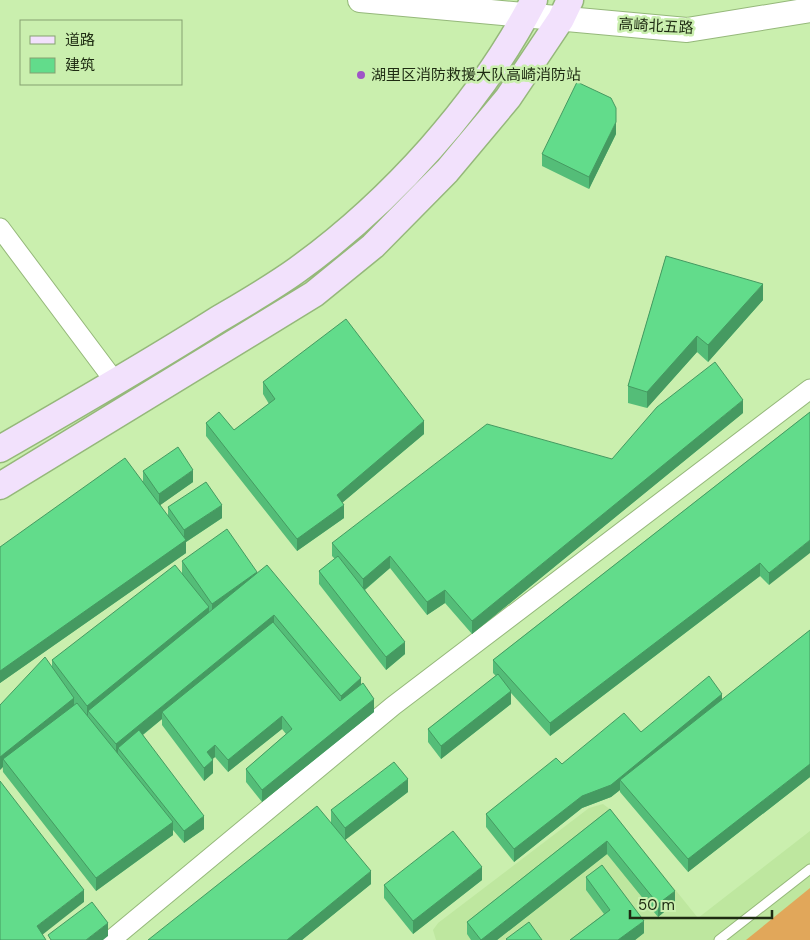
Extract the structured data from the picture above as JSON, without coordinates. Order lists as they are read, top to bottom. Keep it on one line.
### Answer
{"streets":{"street":["高崎北五路"]},"places":["湖里区消防救援大队高崎消防站"],"legend":["道路","建筑"],"scale_bar":"50 m"}
